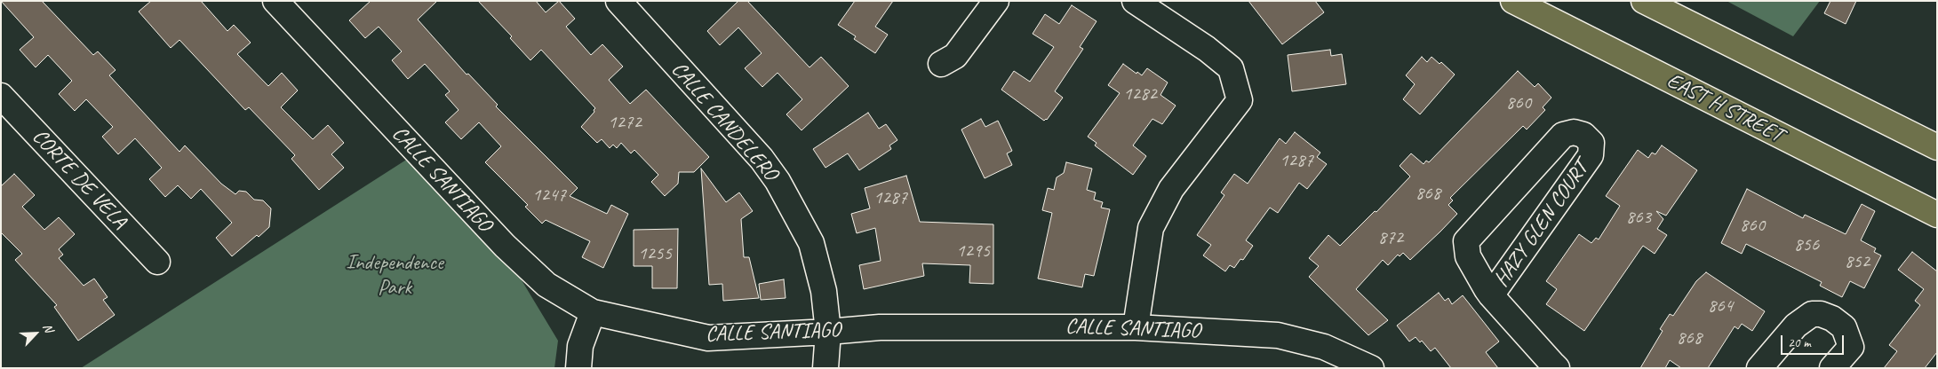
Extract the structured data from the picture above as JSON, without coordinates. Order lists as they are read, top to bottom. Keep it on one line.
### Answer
{"streets":{"main road":["EAST H STREET"],"street":["CALLE CANDELERO","CORTE DE VELA","CALLE SANTIAGO","HAZY GLEN COURT"]},"crossings":[["CALLE CANDELERO","CALLE SANTIAGO"]],"parks":["Independence Park"],"house_numbers":["1282","860","1272","1287","868","1247","1287","863","860","872","856","1295","1255","852","864","868"],"scale_bar":"20 m","north":"top right"}
